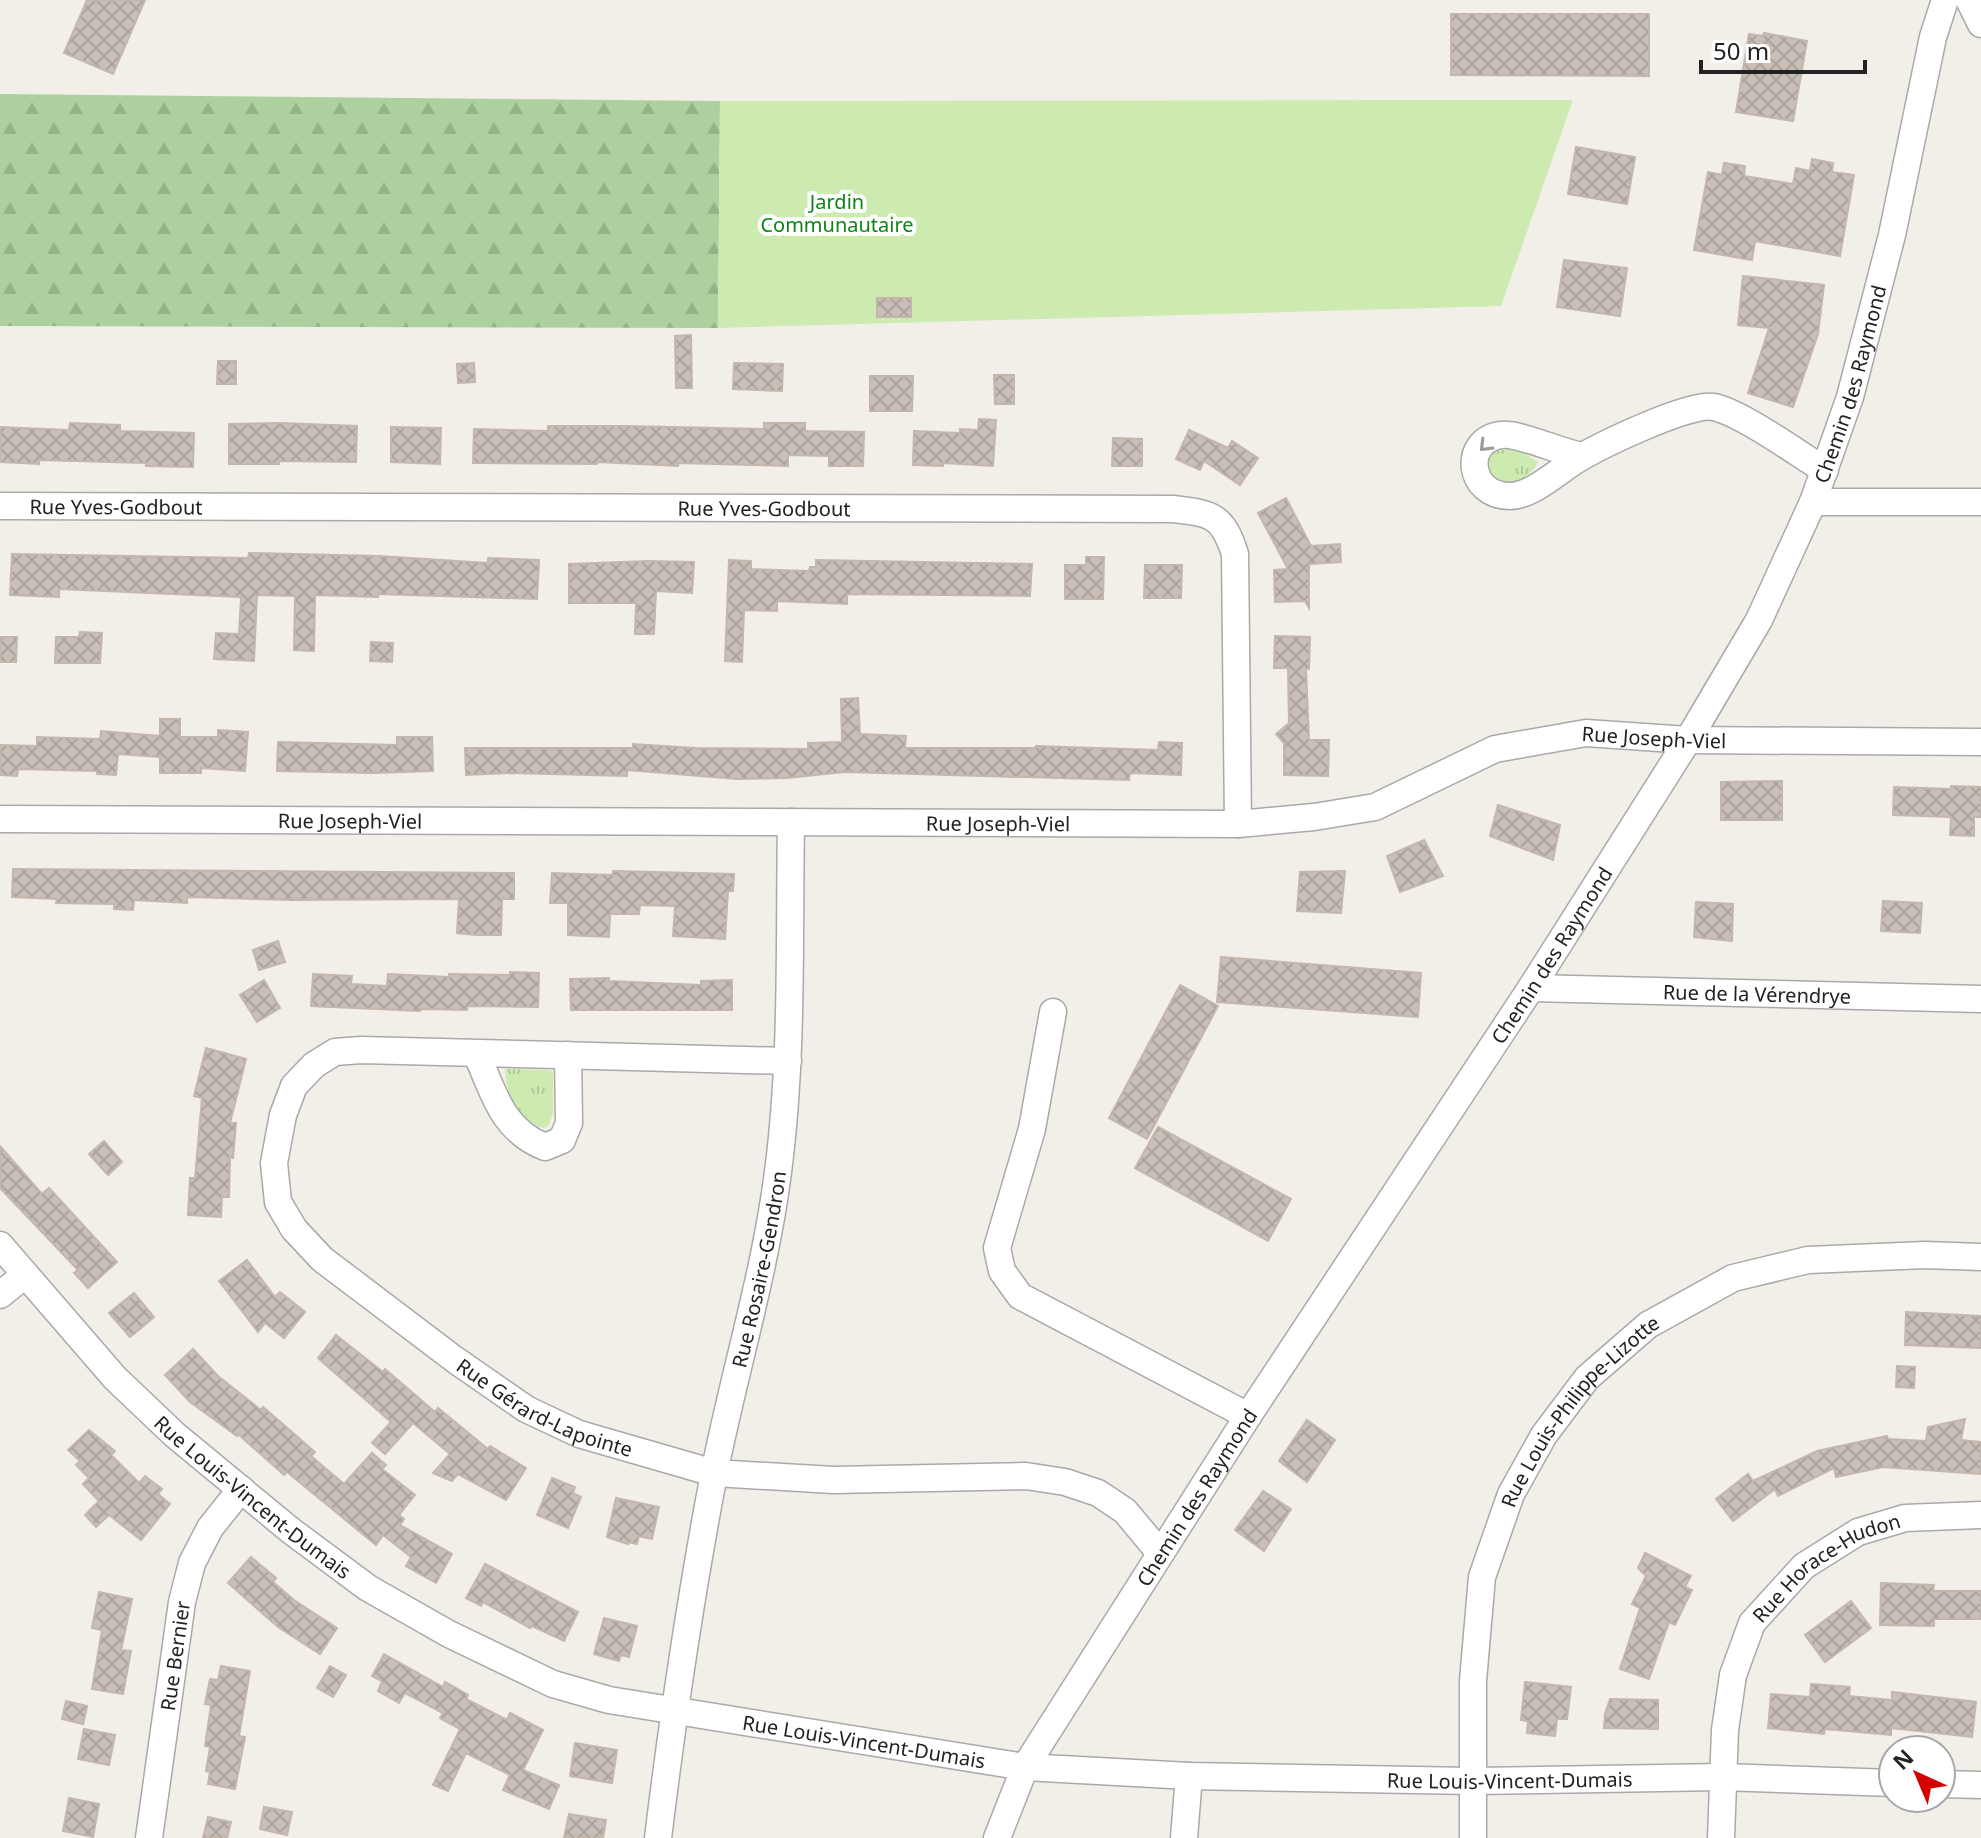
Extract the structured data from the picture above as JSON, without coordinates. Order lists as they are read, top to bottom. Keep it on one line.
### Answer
{"streets":{"street":["Chemin des Raymond","Rue Yves-Godbout","Rue Joseph-Viel","Rue de la Vérendrye","Rue Rosaire-Gendron","Rue Gérard-Lapointe","Rue Louis-Philippe-Lizotte","Rue Louis-Vincent-Dumais","Rue Horace-Hudon","Rue Bernier"]},"crossings":[["Chemin des Raymond","Rue Joseph-Viel"],["Chemin des Raymond","Rue de la Vérendrye"],["Chemin des Raymond","Rue Gérard-Lapointe"],["Chemin des Raymond","Rue Louis-Vincent-Dumais"],["Rue Yves-Godbout","Rue Joseph-Viel"],["Rue Joseph-Viel","Rue Rosaire-Gendron"],["Rue Rosaire-Gendron","Rue Gérard-Lapointe"],["Rue Rosaire-Gendron","Rue Louis-Vincent-Dumais"],["Rue Louis-Philippe-Lizotte","Rue Louis-Vincent-Dumais"],["Rue Louis-Vincent-Dumais","Rue Horace-Hudon"],["Rue Louis-Vincent-Dumais","Rue Bernier"]],"parks":["Jardin Communautaire"],"scale_bar":"50 m","north":"top left"}
